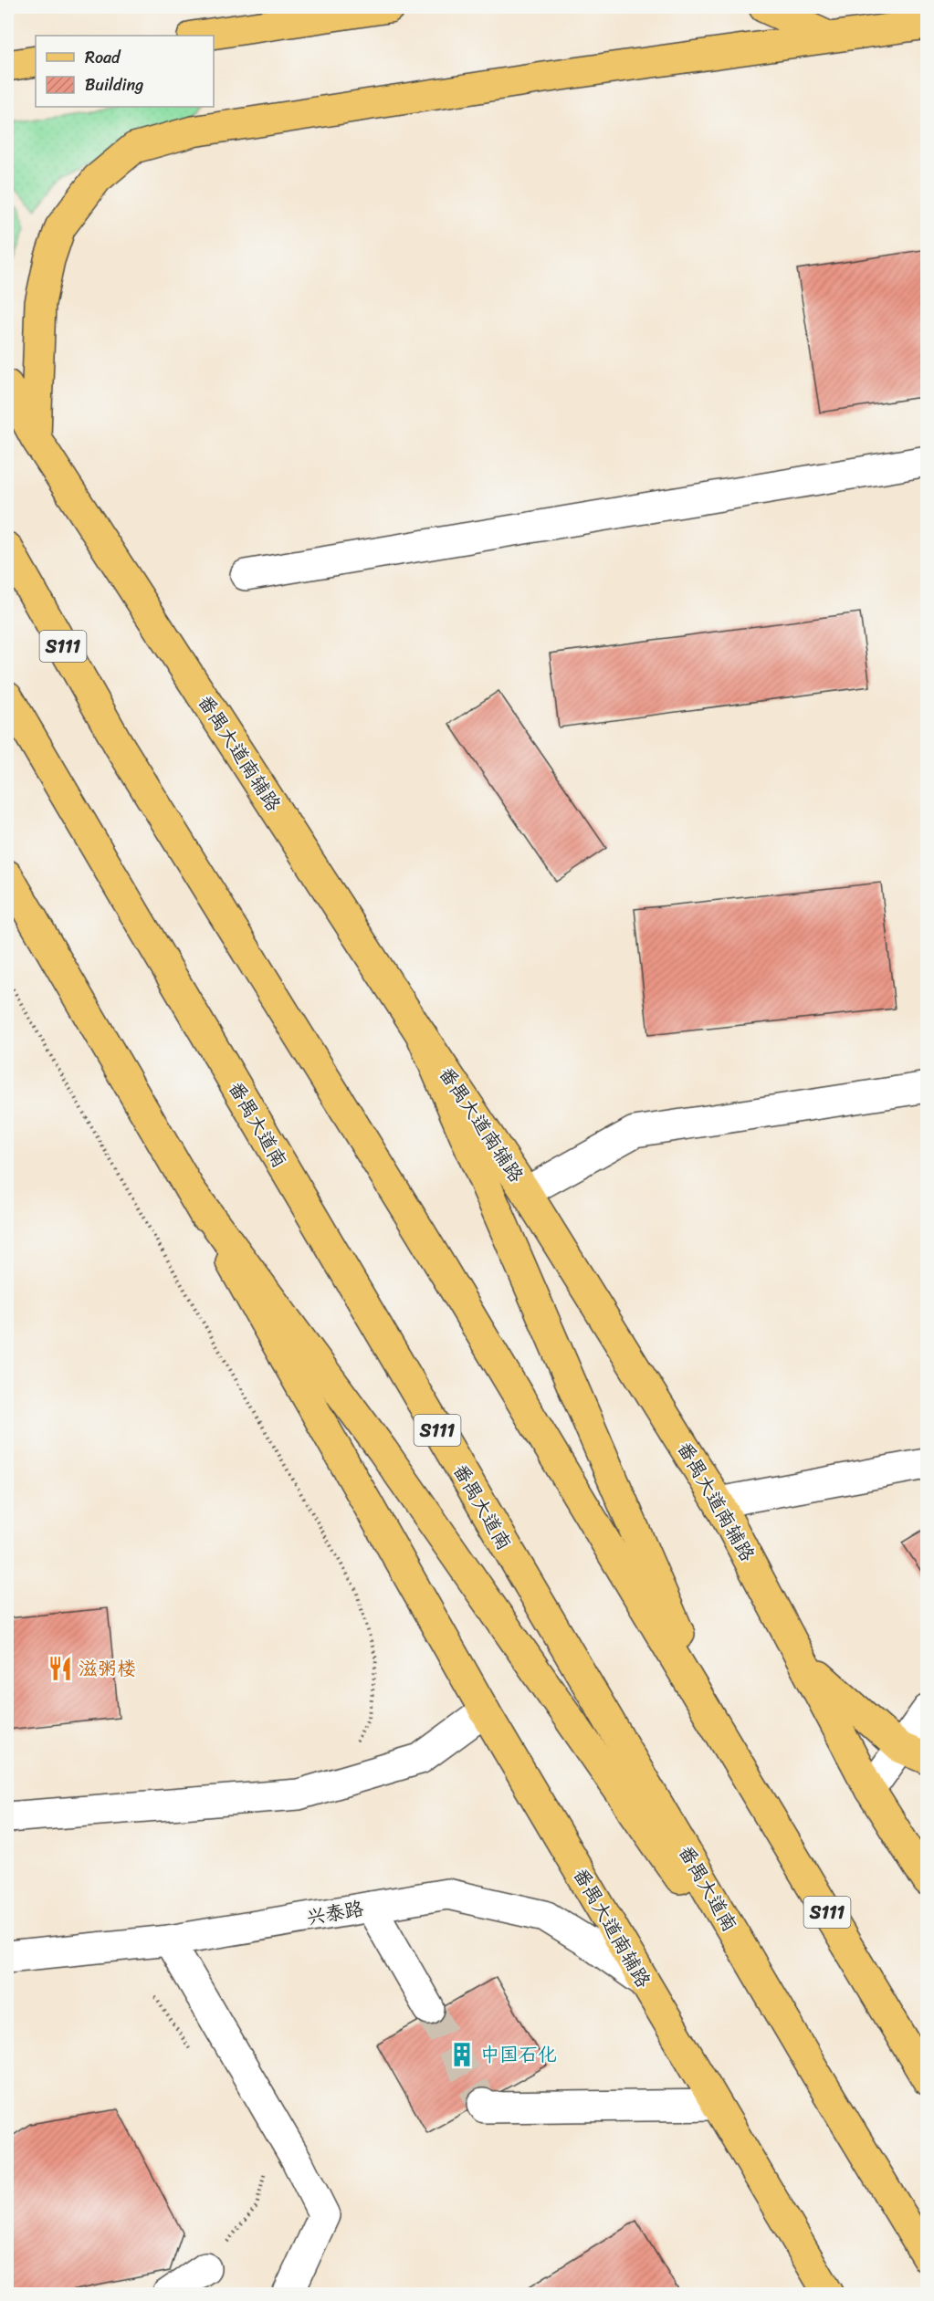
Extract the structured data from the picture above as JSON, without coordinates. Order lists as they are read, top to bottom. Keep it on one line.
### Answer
{"streets":{"main road":["S111","番禺大道南辅路","番禺大道南"],"street":["兴泰路"]},"crossings":[["番禺大道南辅路","兴泰路"]],"places":{"restaurant":["滋粥楼"],"building":["中国石化"]},"legend":["Road","Building"]}
